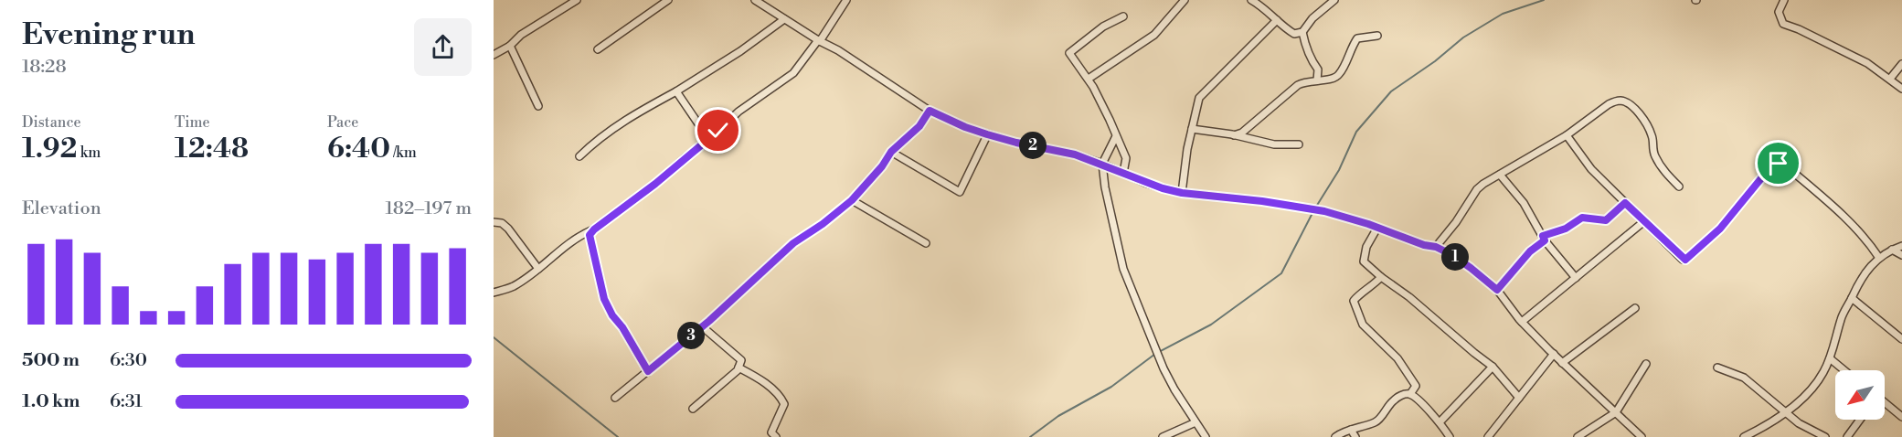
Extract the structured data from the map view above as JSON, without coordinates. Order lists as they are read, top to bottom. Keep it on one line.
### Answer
{"north":"bottom left","page":{"heading":["Evening run","18:28"],"stats":[["Distance","1.92 km"],["Time","12:48"],["Pace","6:40 /km"]],"pins":["2","1","3"],"chart":["Elevation","182–197 m"],"list":[{"name":"500 m","note":"6:30"},{"name":"1.0 km","note":"6:31"}]}}
